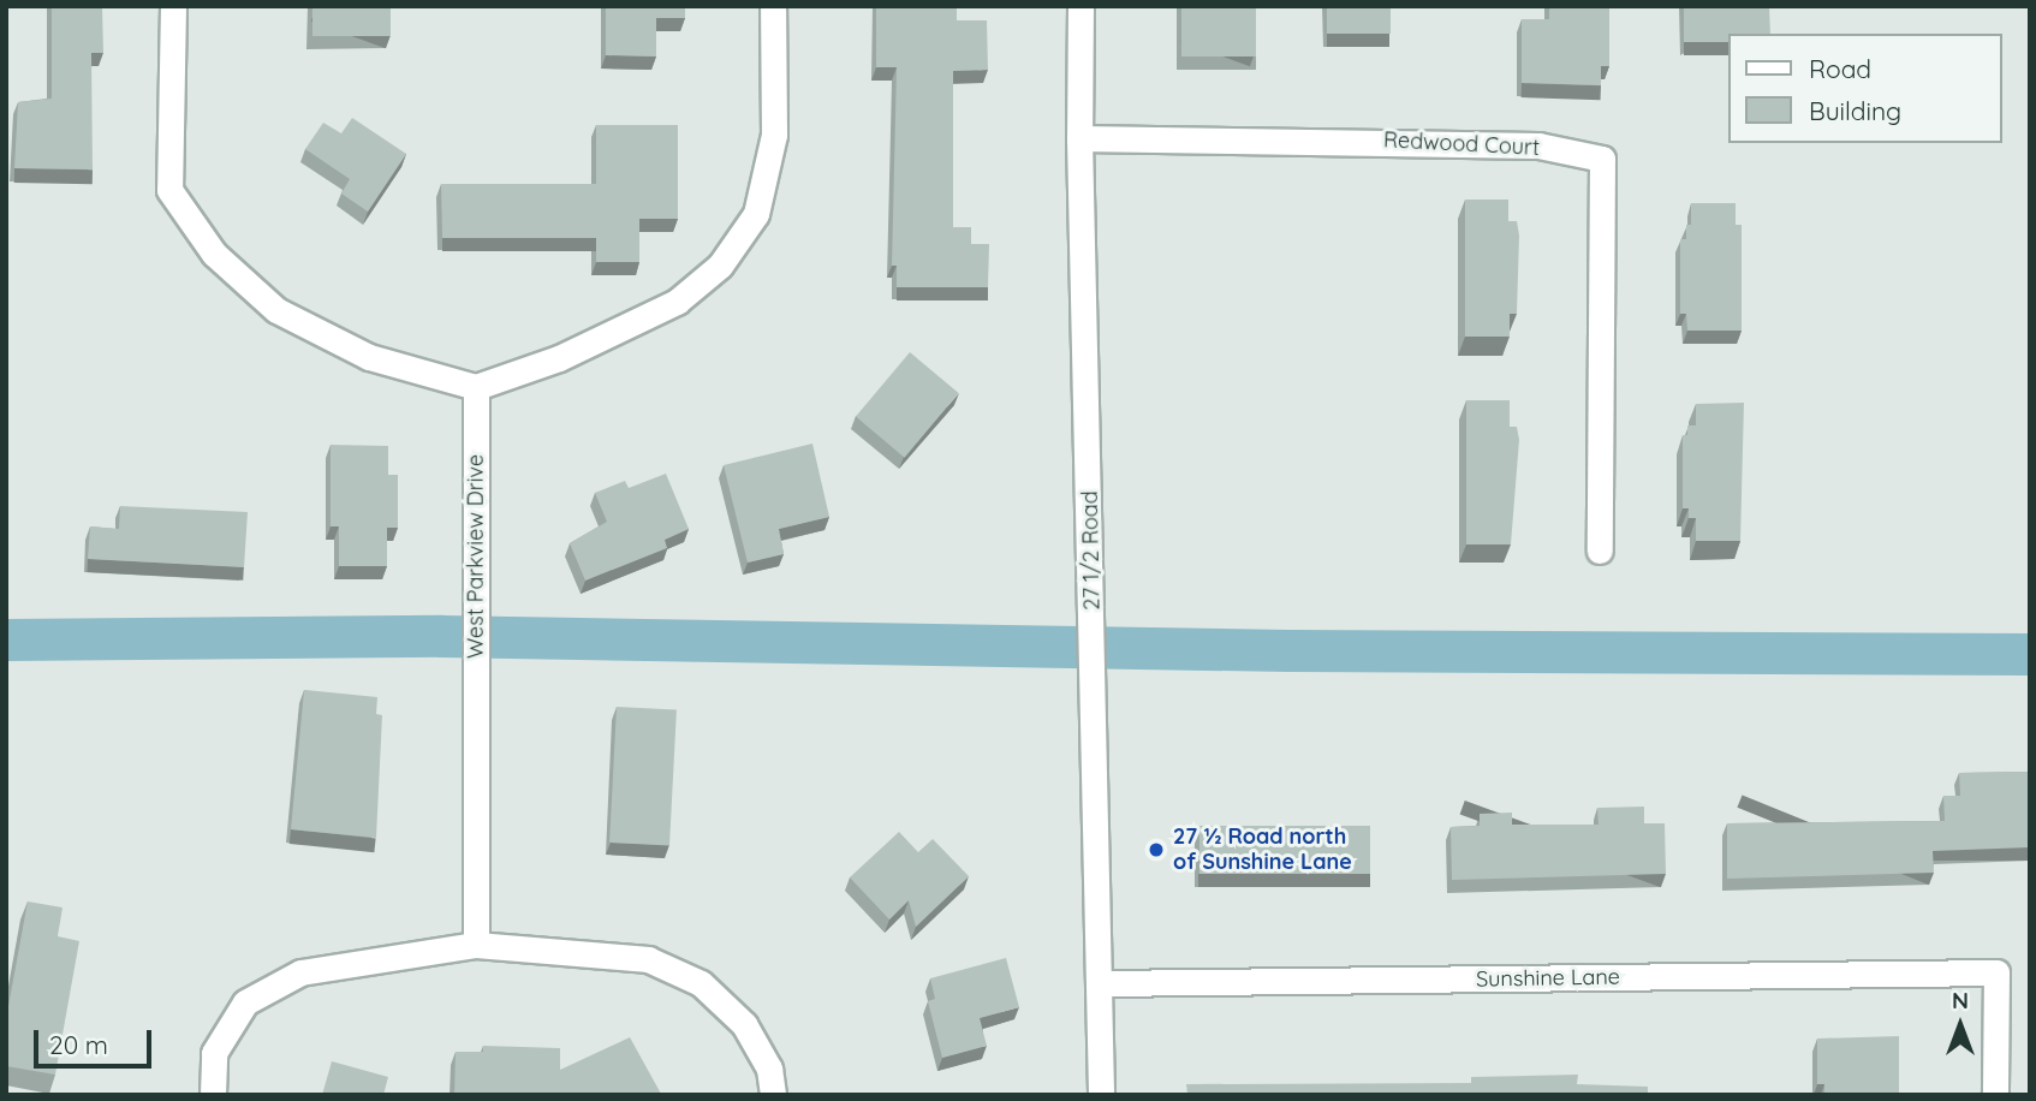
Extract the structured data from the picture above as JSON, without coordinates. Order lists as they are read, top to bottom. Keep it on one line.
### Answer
{"streets":{"street":["Redwood Court","27 1/2 Road","West Parkview Drive","Sunshine Lane"]},"crossings":[["Redwood Court","27 1/2 Road"],["27 1/2 Road","Sunshine Lane"]],"places":["27 ½ Road north of Sunshine Lane"],"legend":["Road","Building"],"scale_bar":"20 m","north":"top"}
